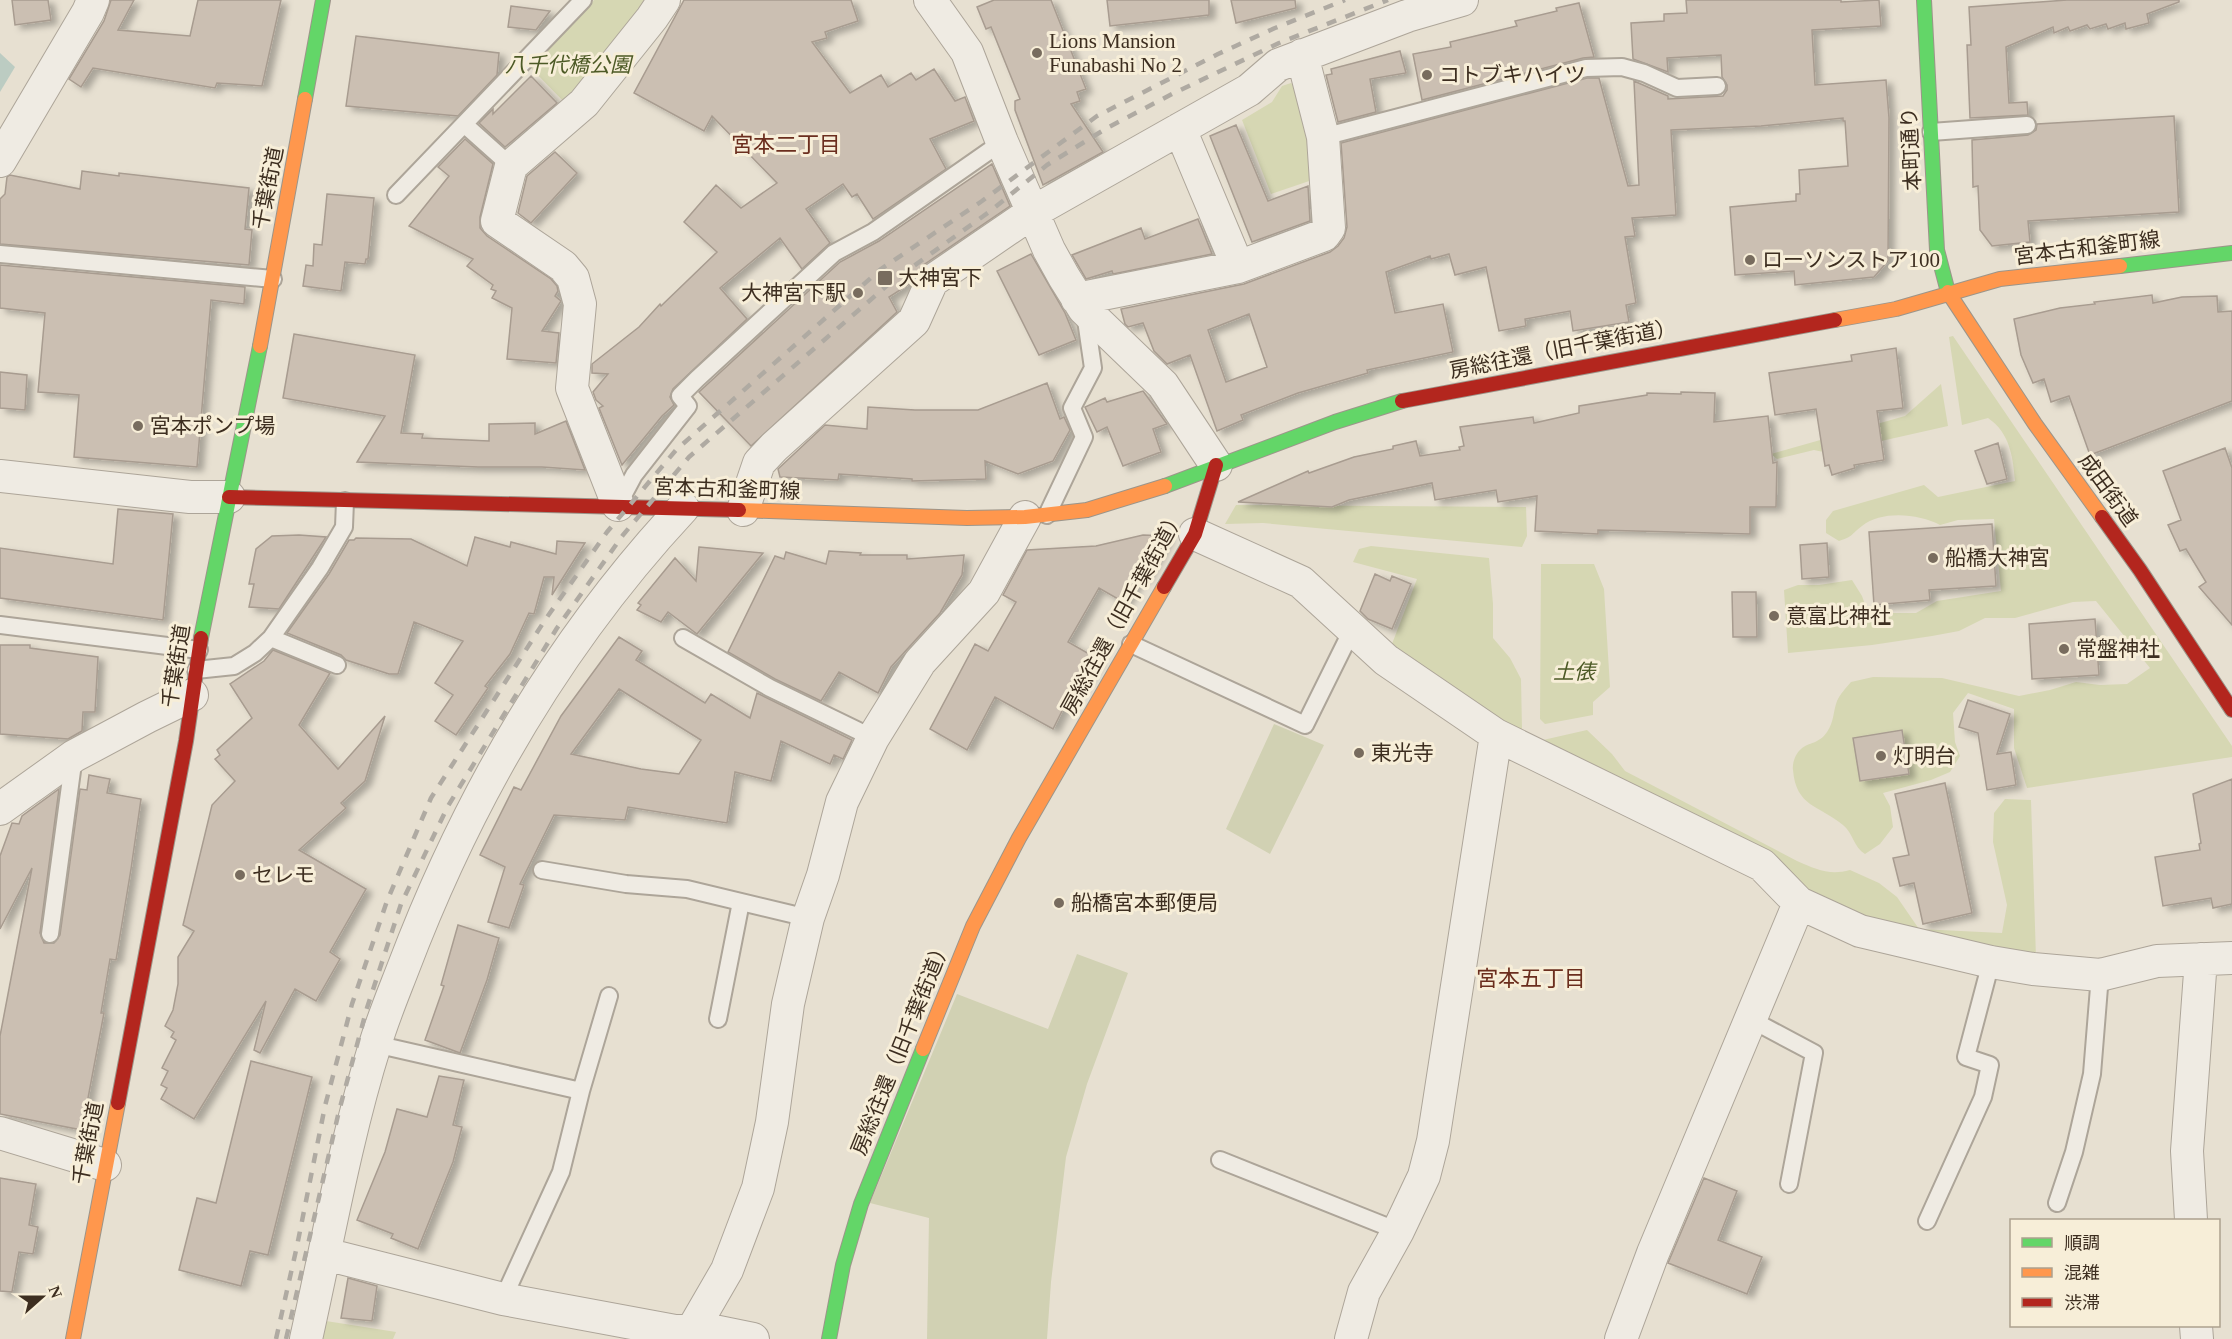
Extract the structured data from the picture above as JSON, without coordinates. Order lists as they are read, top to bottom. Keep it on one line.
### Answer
{"streets":{"main road":["本町通り","千葉街道","宮本古和釜町線","房総往還（旧千葉街道）","成田街道"]},"crossings":[["本町通り","宮本古和釜町線"],["本町通り","房総往還（旧千葉街道）"],["本町通り","成田街道"],["千葉街道","宮本古和釜町線"],["宮本古和釜町線","房総往還（旧千葉街道）"],["宮本古和釜町線","成田街道"],["房総往還（旧千葉街道）","成田街道"]],"districts":["宮本二丁目","宮本五丁目"],"parks":["八千代橋公園","土俵"],"places":{"other":["Lions Mansion Funabashi No 2","コトブキハイツ","ローソンストア100","大神宮下駅","宮本ポンプ場","船橋大神宮","意富比神社","常盤神社","東光寺","灯明台","セレモ","船橋宮本郵便局"],"transit":["大神宮下"]},"legend":["順調","混雑","渋滞"],"north":"right"}
